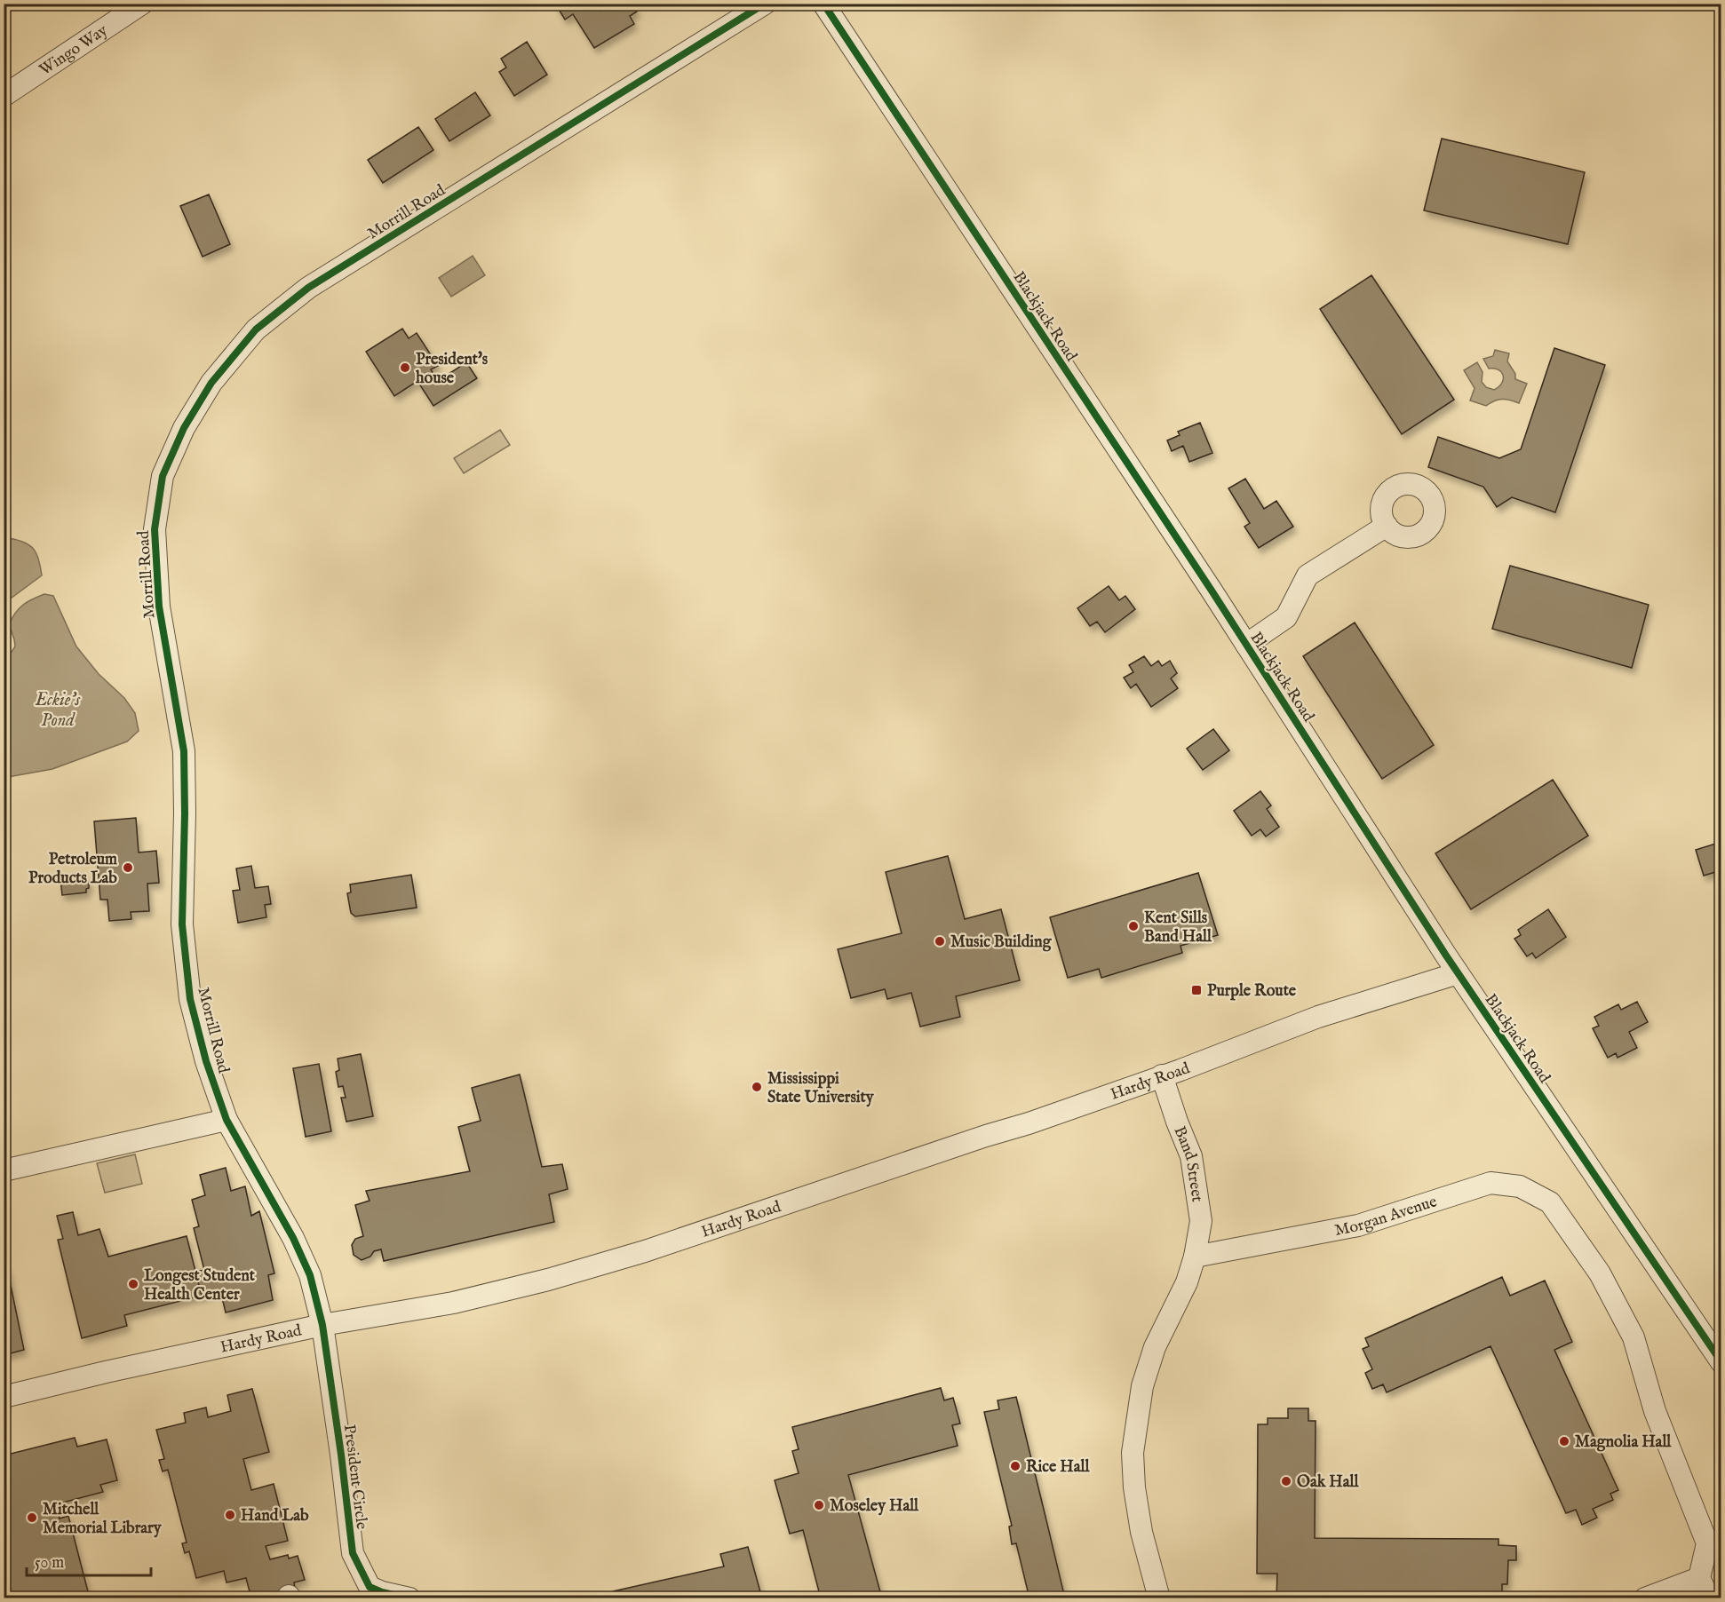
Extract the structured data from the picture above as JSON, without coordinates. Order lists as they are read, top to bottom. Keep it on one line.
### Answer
{"streets":{"street":["Wingo Way","Morrill Road","Blackjack Road","Hardy Road","Band Street","Morgan Avenue","President Circle"]},"crossings":[["Morrill Road","Hardy Road"],["Morrill Road","President Circle"],["Blackjack Road","Hardy Road"],["Hardy Road","Band Street"],["Hardy Road","President Circle"],["Band Street","Morgan Avenue"]],"water":["Eckie's Pond"],"places":{"other":["President's house","Petroleum Products Lab","Kent Sills Band Hall","Music Building","Mississippi State University","Longest Student Health Center","Magnolia Hall","Rice Hall","Oak Hall","Moseley Hall","Hand Lab","Mitchell Memorial Library"],"transit":["Purple Route"]},"scale_bar":"50 m"}
